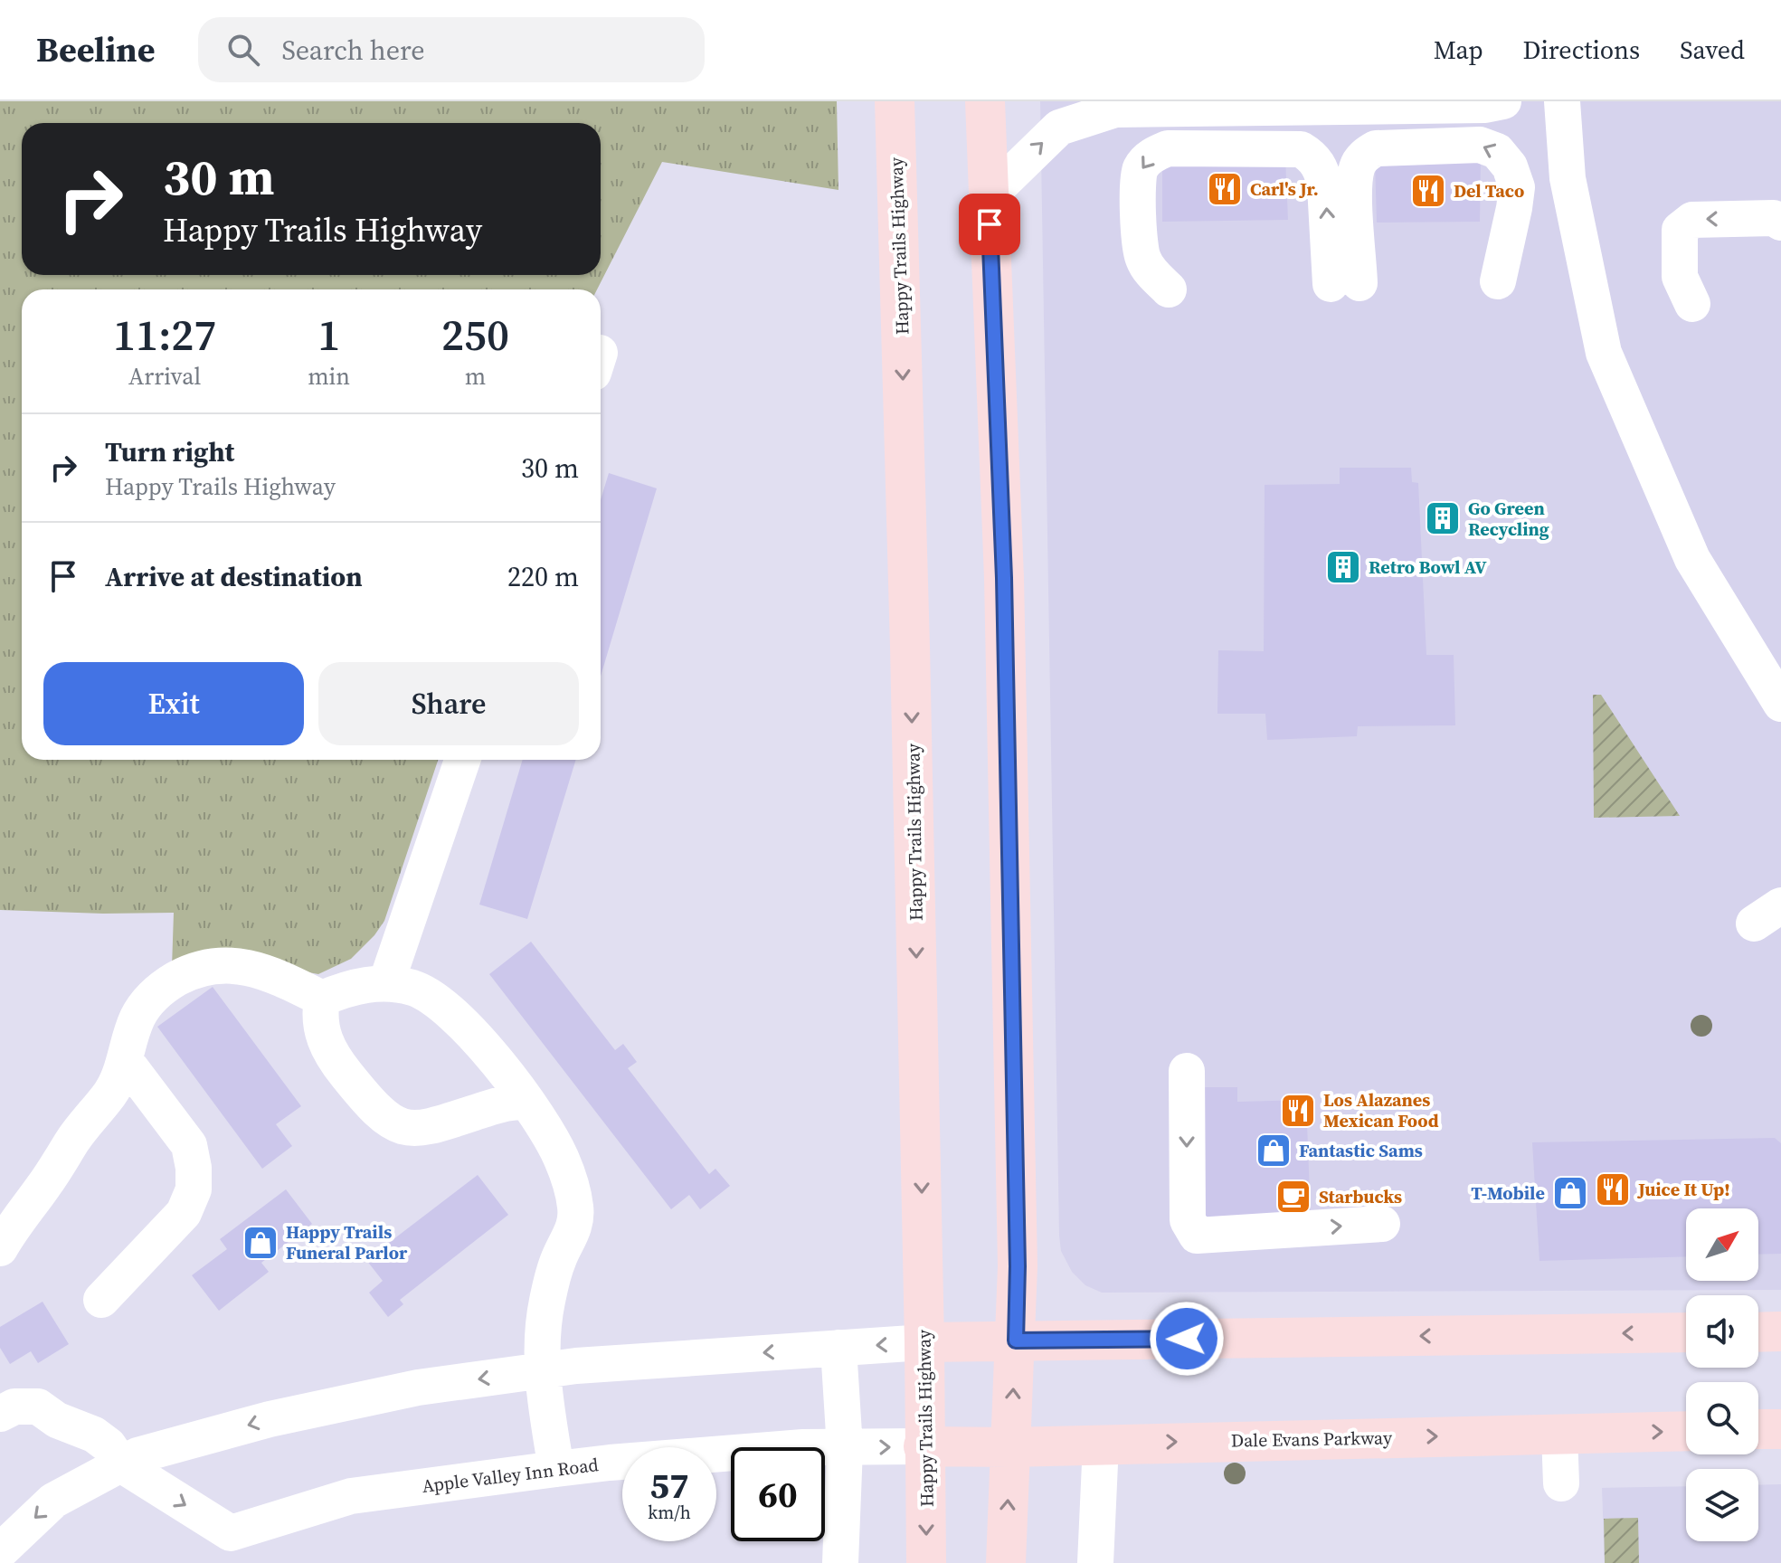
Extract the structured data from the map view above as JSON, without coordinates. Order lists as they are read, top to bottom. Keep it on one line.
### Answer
{"streets":{"main road":["Happy Trails Highway","Dale Evans Parkway"],"street":["Apple Valley Inn Road"]},"crossings":[["Happy Trails Highway","Dale Evans Parkway"],["Happy Trails Highway","Apple Valley Inn Road"],["Dale Evans Parkway","Apple Valley Inn Road"]],"places":{"restaurant":["Carl's Jr.","Del Taco","Los Alazanes Mexican Food","Juice It Up!"],"building":["Go Green Recycling","Retro Bowl AV"],"shop":["Fantastic Sams","T-Mobile","Happy Trails Funeral Parlor"],"cafe":["Starbucks"]},"north":"top right","page":{"header":"Beeline","search":"Search here","nav":["Map","Directions","Saved"],"turn":["30 m","Happy Trails Highway"],"eta":["11:27","Arrival","1","min","250","m"],"list":[{"name":"Turn right","note":"Happy Trails Highway","value":"30 m"},{"name":"Arrive at destination","value":"220 m"}],"buttons":["Exit","Share"],"speed":"57 km/h","limit":"60"}}
